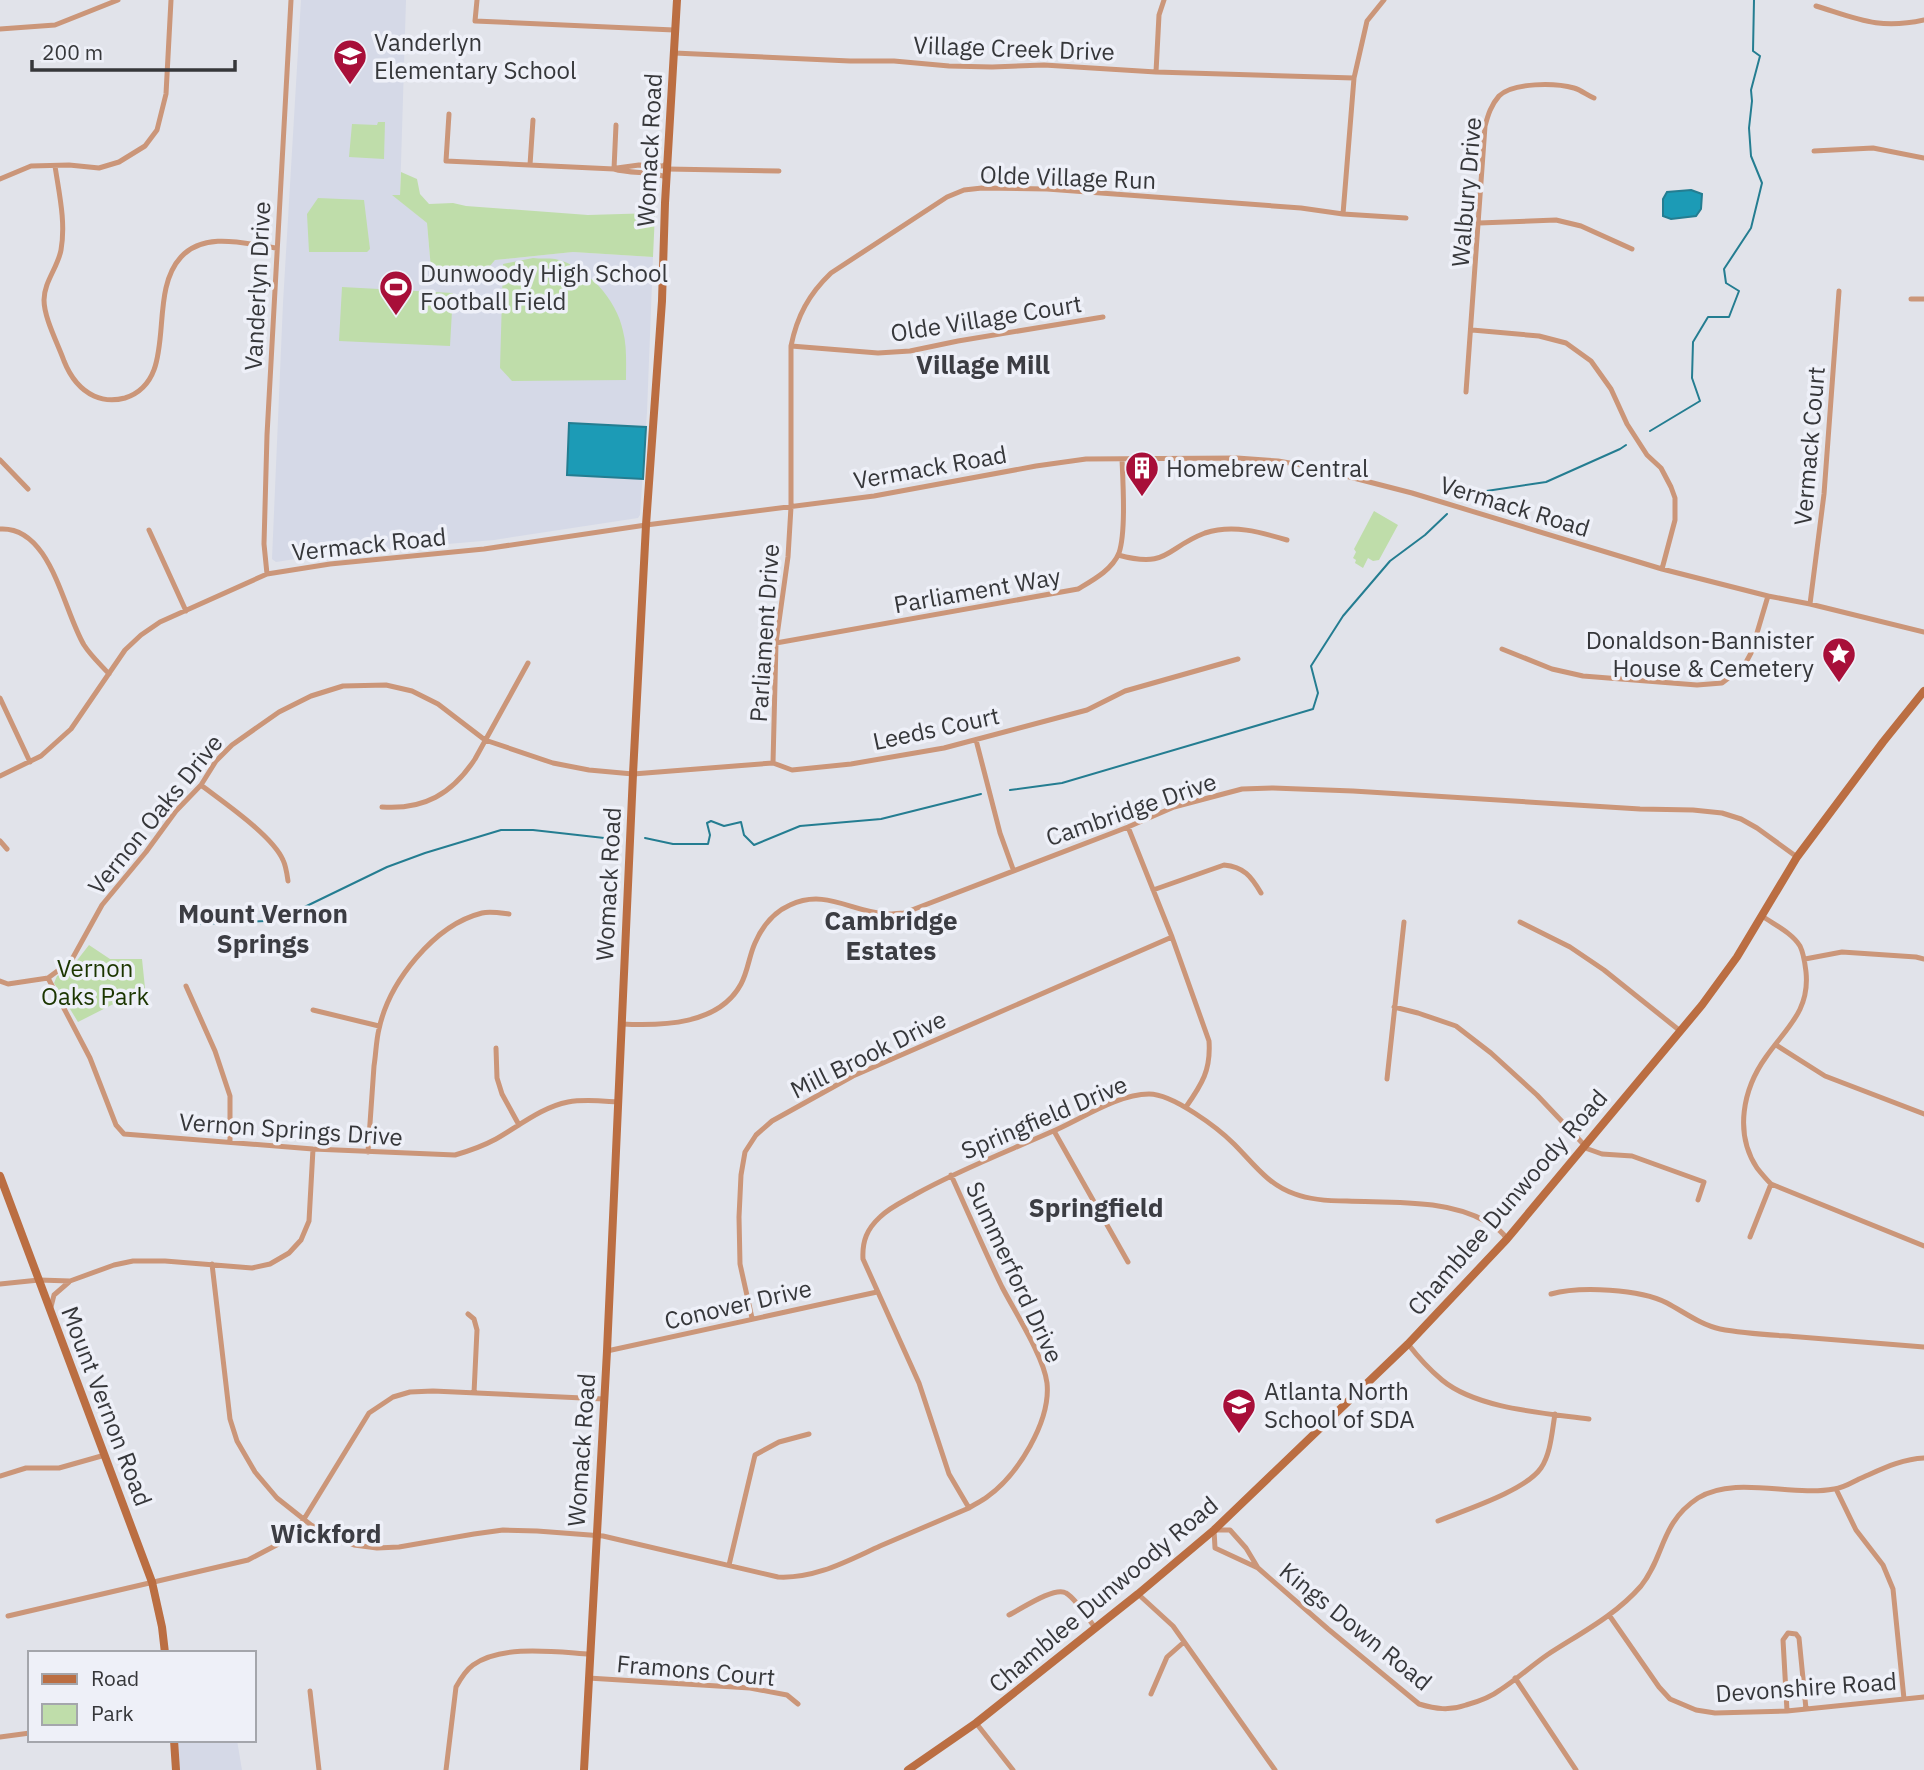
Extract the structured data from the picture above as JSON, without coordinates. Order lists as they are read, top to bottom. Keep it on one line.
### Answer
{"streets":{"street":["Village Creek Drive","Womack Road","Olde Village Run","Walbury Drive","Vanderlyn Drive","Olde Village Court","Vermack Court","Vermack Road","Parliament Way","Parliament Drive","Leeds Court","Cambridge Drive","Vernon Oaks Drive","Mill Brook Drive","Springfield Drive","Vernon Springs Drive","Chamblee Dunwoody Road","Summerford Drive","Conover Drive","Mount Vernon Road","Kings Down Road","Framons Court","Devonshire Road"]},"crossings":[["Village Creek Drive","Womack Road"],["Womack Road","Vermack Road"],["Womack Road","Leeds Court"],["Womack Road","Cambridge Drive"],["Womack Road","Vernon Oaks Drive"],["Womack Road","Vernon Springs Drive"],["Womack Road","Summerford Drive"],["Womack Road","Conover Drive"],["Womack Road","Framons Court"],["Olde Village Run","Olde Village Court"],["Olde Village Run","Vermack Road"],["Olde Village Run","Parliament Drive"],["Vanderlyn Drive","Vermack Road"],["Vermack Court","Vermack Road"],["Vermack Road","Parliament Drive"],["Parliament Way","Parliament Drive"],["Parliament Drive","Leeds Court"],["Leeds Court","Vernon Oaks Drive"],["Cambridge Drive","Chamblee Dunwoody Road"],["Vernon Oaks Drive","Vernon Springs Drive"],["Mill Brook Drive","Conover Drive"],["Springfield Drive","Chamblee Dunwoody Road"],["Springfield Drive","Summerford Drive"],["Springfield Drive","Conover Drive"],["Chamblee Dunwoody Road","Kings Down Road"],["Kings Down Road","Devonshire Road"]],"districts":["Village Mill","Mount Vernon Springs","Cambridge Estates","Springfield","Wickford"],"parks":["Vernon Oaks Park"],"places":{"school or university":["Vanderlyn Elementary School","Atlanta North School of SDA"],"sports":["Dunwoody High School Football Field"],"building":["Homebrew Central"],"place":["Donaldson-Bannister House & Cemetery"]},"legend":["Road","Park"],"scale_bar":"200 m"}
